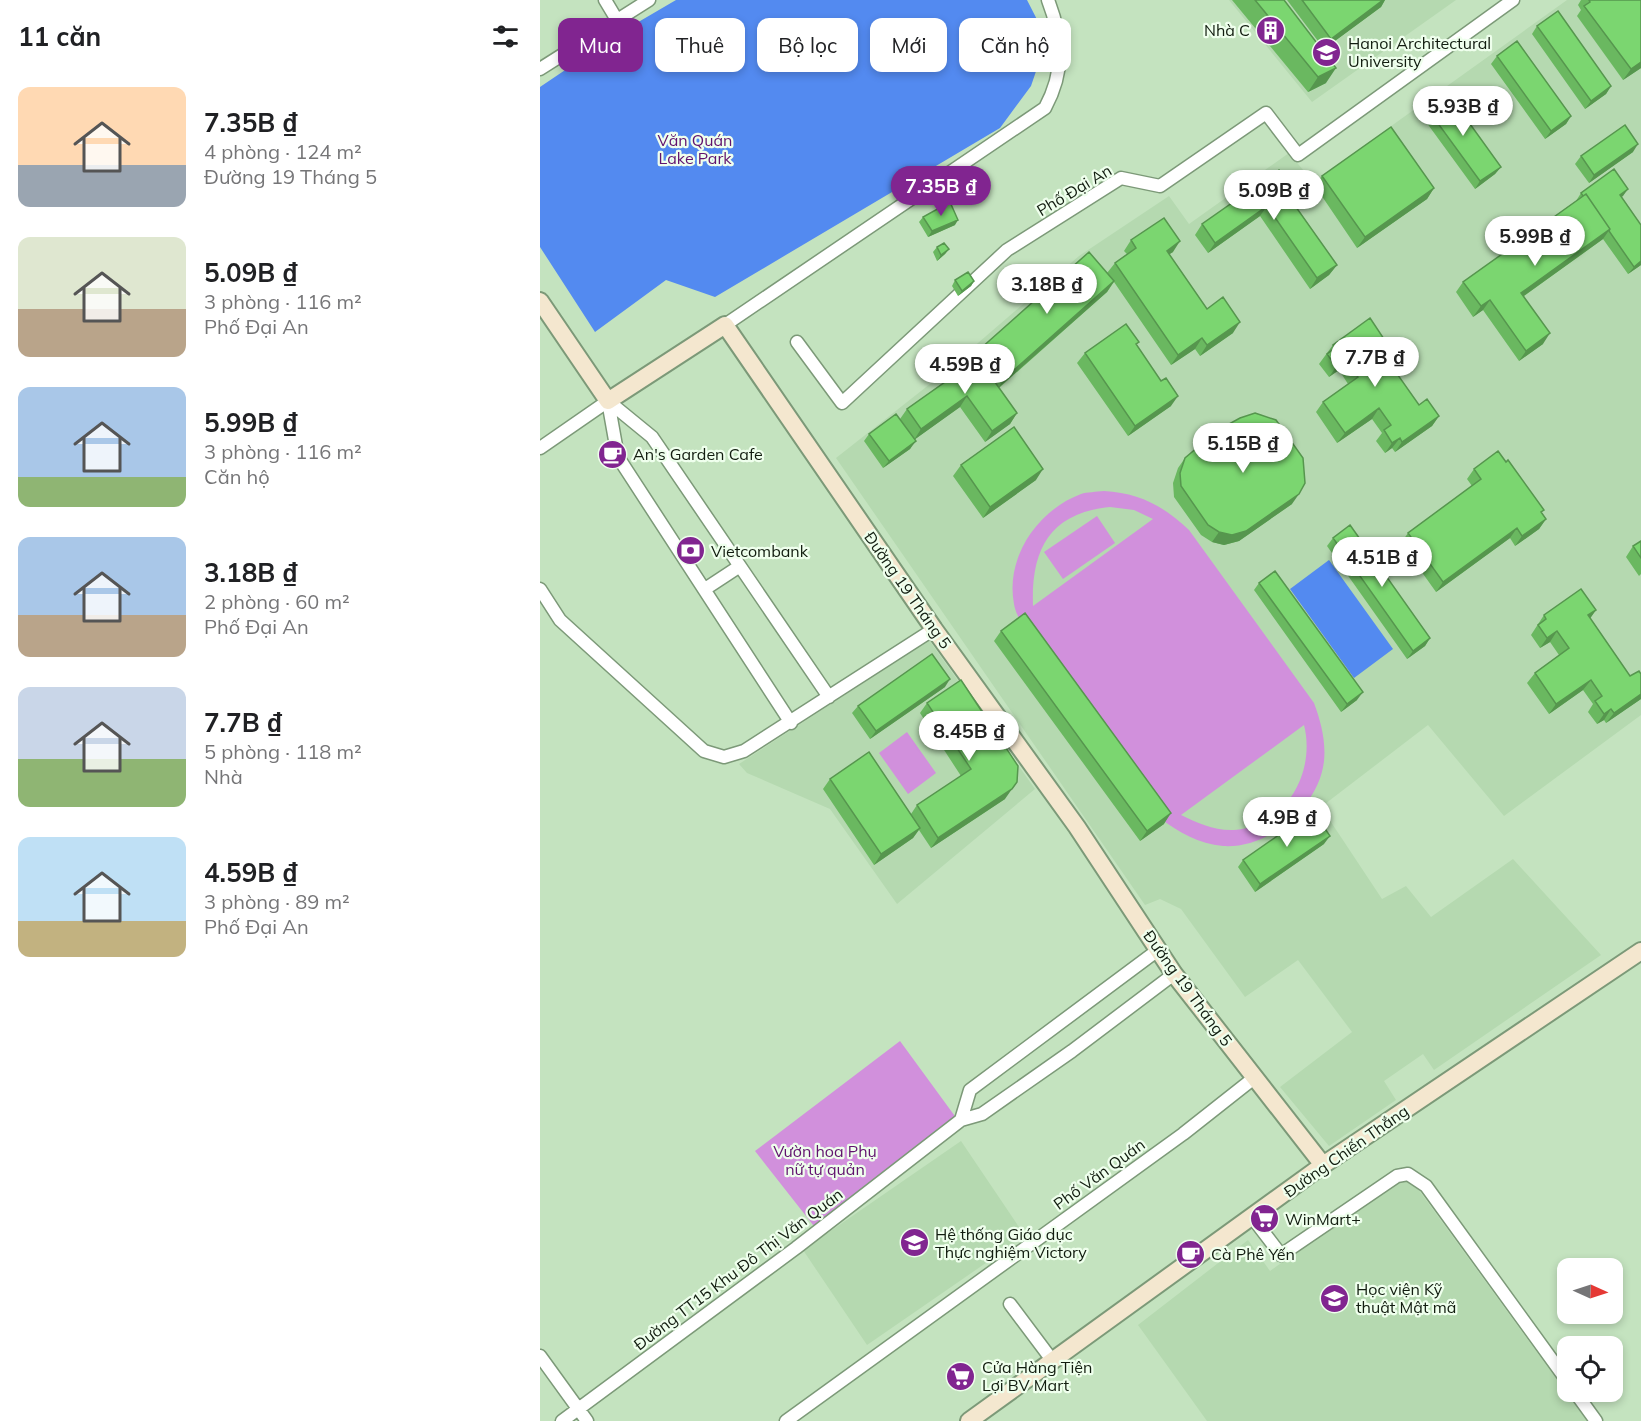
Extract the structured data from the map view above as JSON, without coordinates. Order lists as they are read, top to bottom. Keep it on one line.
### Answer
{"streets":{"street":["Phố Đại An","Đường 19 Tháng 5","Đường Chiến Thắng","Phố Văn Quán","Đường TT15 Khu Đô Thị Văn Quán"]},"crossings":[["Đường 19 Tháng 5","Đường Chiến Thắng"],["Đường 19 Tháng 5","Phố Văn Quán"],["Đường 19 Tháng 5","Đường TT15 Khu Đô Thị Văn Quán"]],"parks":["Văn Quán Lake Park","Vườn hoa Phụ nữ tự quản"],"places":{"building":["Nhà C"],"school or university":["Hanoi Architectural University","Hệ thống Giáo dục Thực nghiệm Victory","Học viện Kỹ thuật Mật mã"],"cafe":["An's Garden Cafe","Cà Phê Yến"],"bank":["Vietcombank"],"supermarket":["WinMart+","Cửa Hàng Tiện Lợi BV Mart"]},"north":"right","page":{"heading":"11 căn","chip":["Mua","Thuê","Bộ lọc","Mới","Căn hộ"],"list":[{"name":"7.35B ₫","note":"4 phòng · 124 m² · Đường 19 Tháng 5"},{"name":"5.09B ₫","note":"3 phòng · 116 m² · Phố Đại An"},{"name":"5.99B ₫","note":"3 phòng · 116 m² · Căn hộ"},{"name":"3.18B ₫","note":"2 phòng · 60 m² · Phố Đại An"},{"name":"7.7B ₫","note":"5 phòng · 118 m² · Nhà"},{"name":"4.59B ₫","note":"3 phòng · 89 m² · Phố Đại An"}],"price":["5.93B ₫","7.35B ₫","5.09B ₫","5.99B ₫","3.18B ₫","7.7B ₫","4.59B ₫","5.15B ₫","4.51B ₫","8.45B ₫","4.9B ₫"]}}
